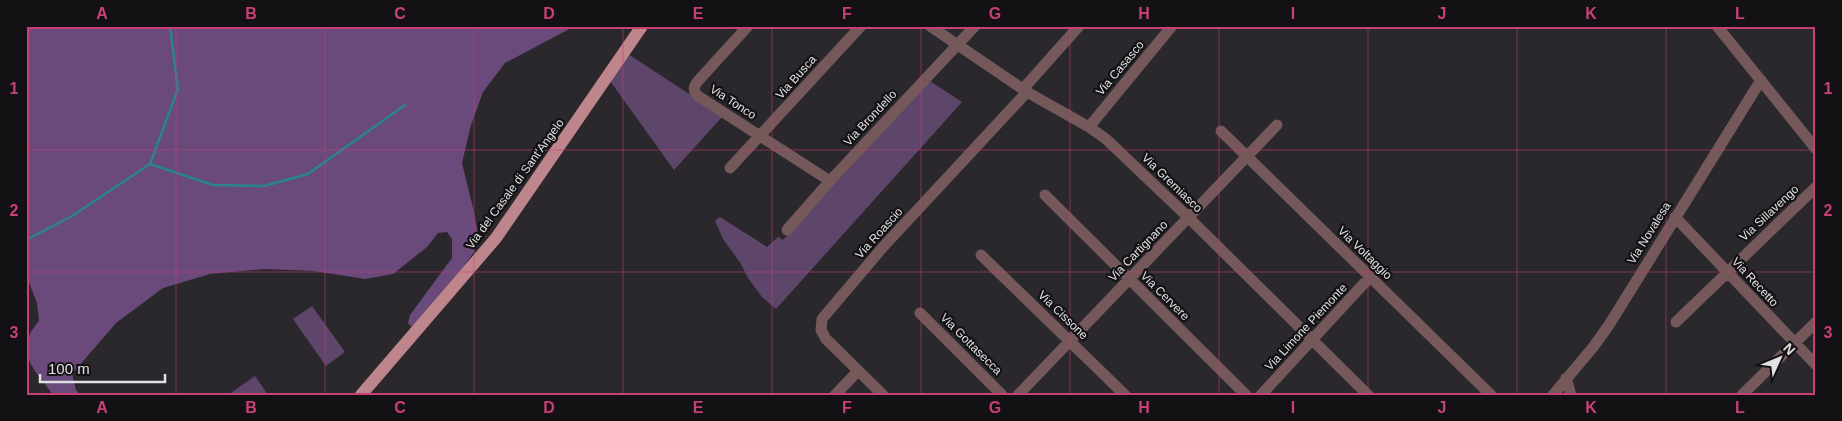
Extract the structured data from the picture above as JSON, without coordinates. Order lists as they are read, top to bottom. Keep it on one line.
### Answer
{"streets":{"main road":["Via del Casale di Sant'Angelo"],"street":["Via Casasco","Via Busca","Via Tonco","Via Brondello","Via Gremiasco","Via Sillavengo","Via Roascio","Via Novalesa","Via Cartignano","Via Voltaggio","Via Recetto","Via Cervere","Via Cissone","Via Limone Piemonte","Via Gottasecca"]},"crossings":[["Via Casasco","Via Gremiasco"],["Via Busca","Via Tonco"],["Via Tonco","Via Brondello"],["Via Brondello","Via Gremiasco"],["Via Gremiasco","Via Roascio"],["Via Gremiasco","Via Cartignano"],["Via Gremiasco","Via Limone Piemonte"],["Via Sillavengo","Via Recetto"],["Via Novalesa","Via Recetto"],["Via Cartignano","Via Voltaggio"],["Via Cartignano","Via Cervere"],["Via Cartignano","Via Cissone"],["Via Voltaggio","Via Limone Piemonte"]],"scale_bar":"100 m","north":"top right","grid":{"columns":["A","B","C","D","E","F","G","H","I","J","K","L"],"rows":["1","2","3"]}}
